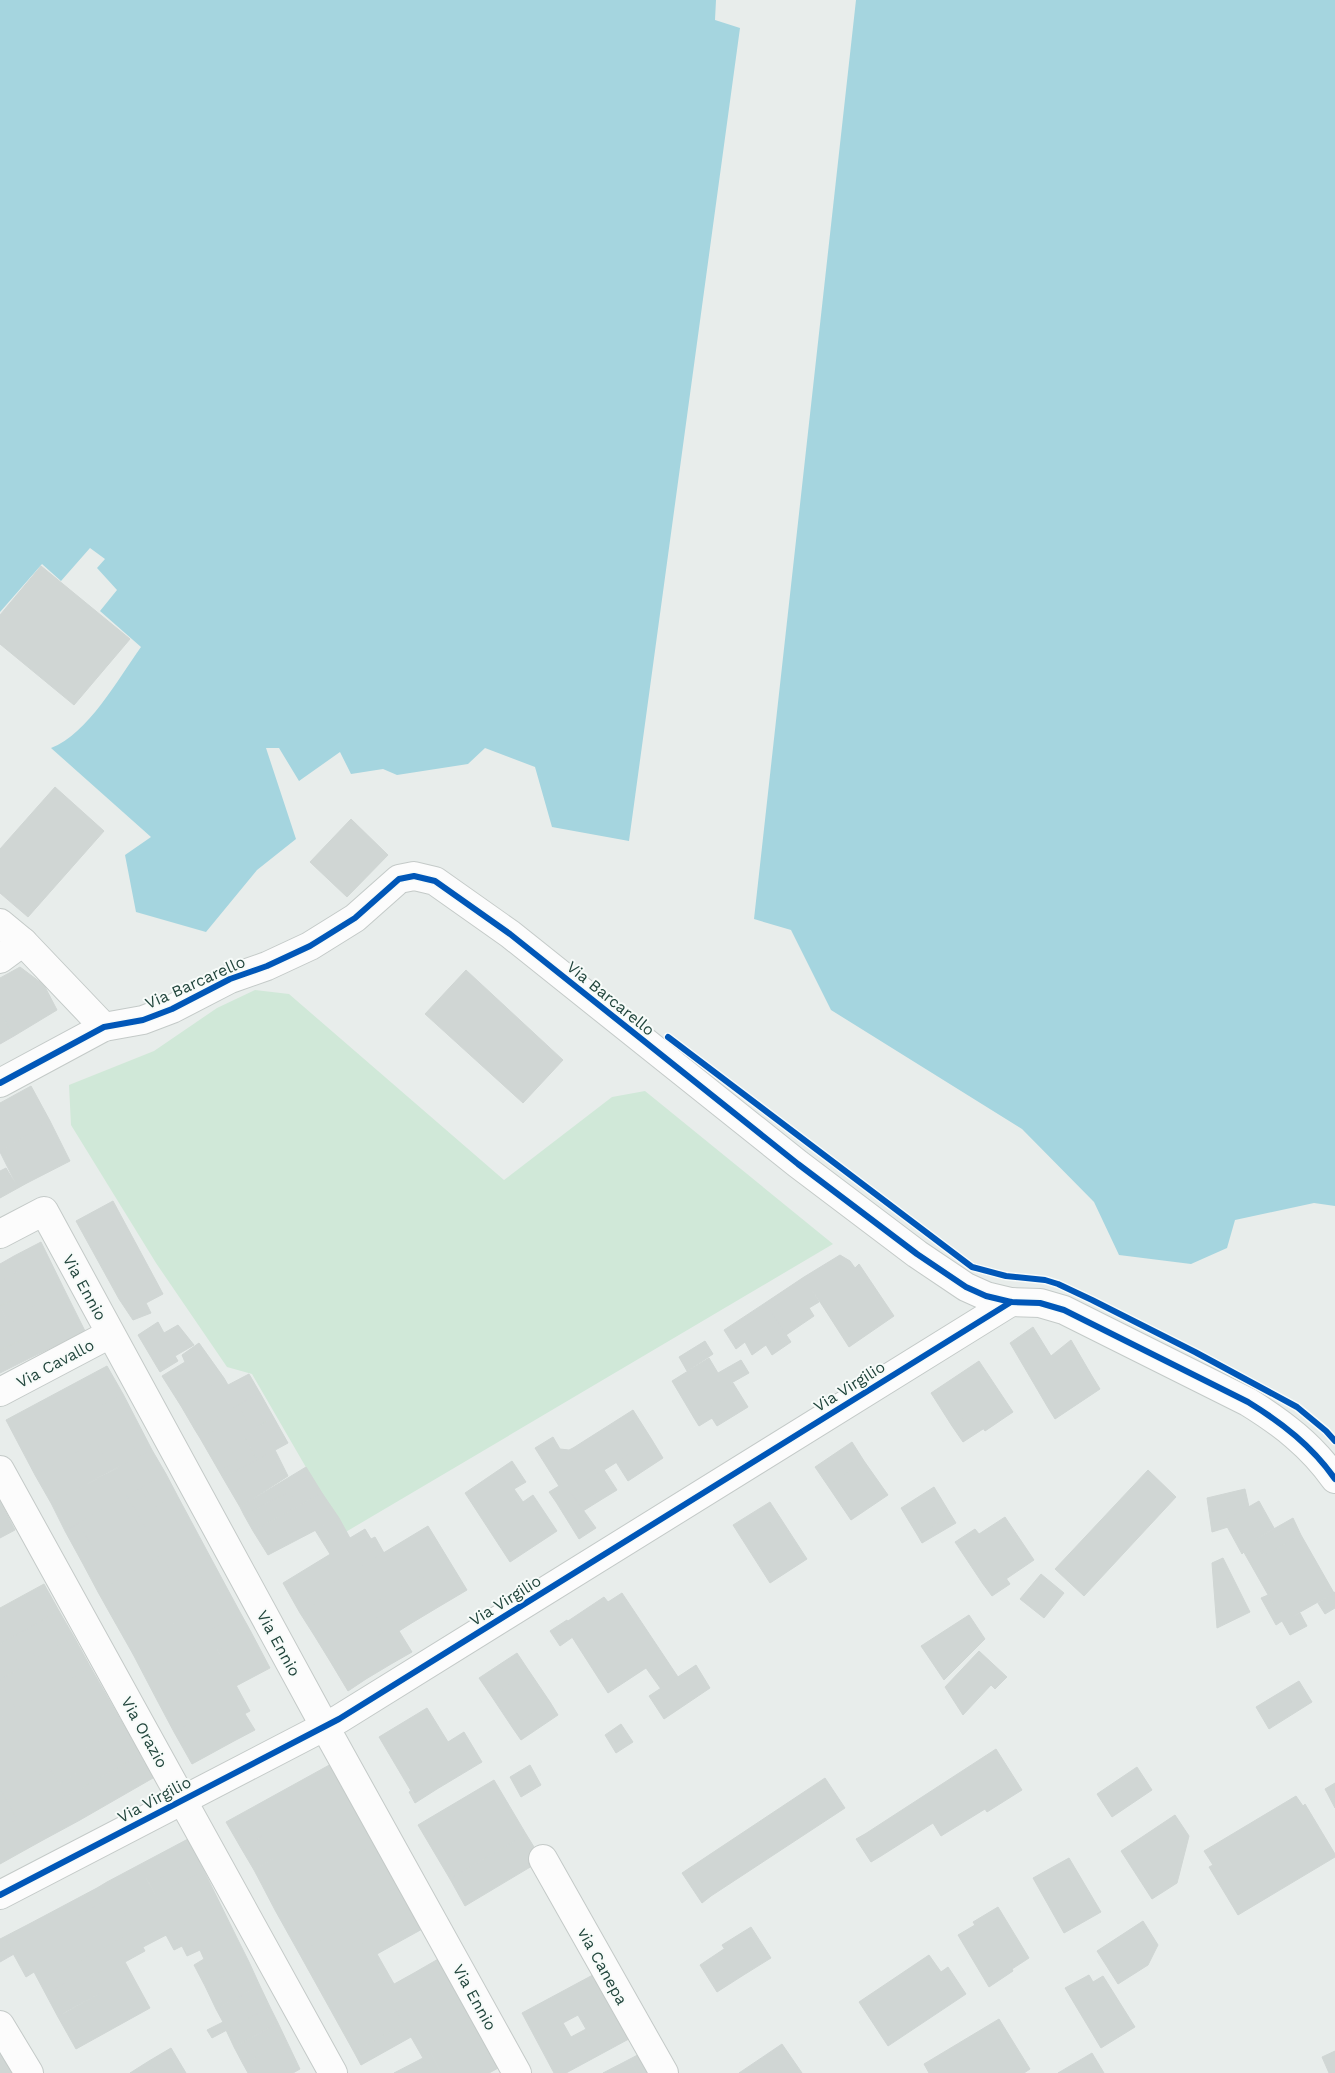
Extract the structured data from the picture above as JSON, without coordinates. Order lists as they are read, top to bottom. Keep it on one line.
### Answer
{"streets":{"street":["Via Barcarello","Via Ennio","Via Cavallo","Via Virgilio","Via Orazio","via Canepa"]},"crossings":[["Via Barcarello","Via Virgilio"],["Via Ennio","Via Cavallo"],["Via Ennio","Via Virgilio"],["Via Virgilio","Via Orazio"]]}
